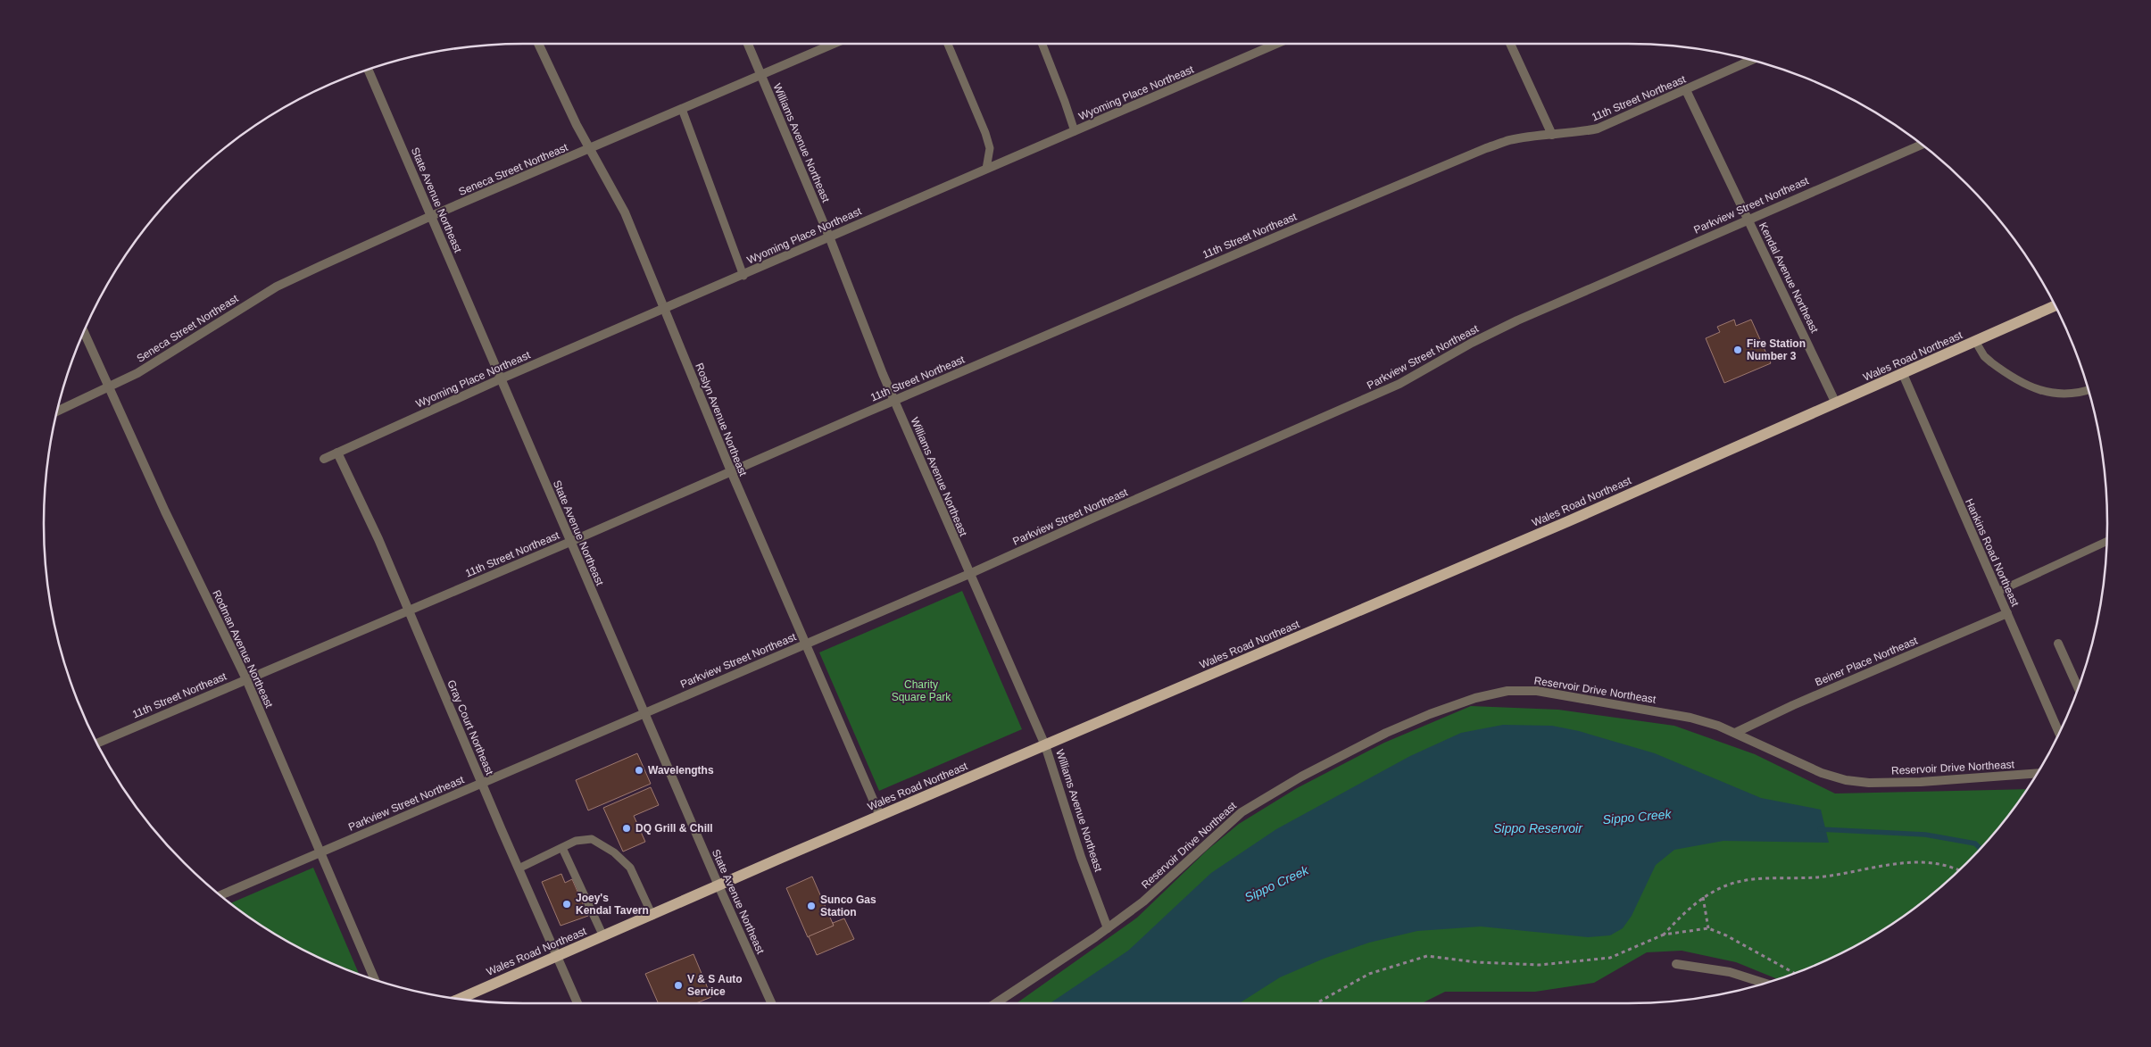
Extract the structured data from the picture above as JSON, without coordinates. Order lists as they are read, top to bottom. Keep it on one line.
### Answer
{"streets":{"main road":["Wales Road Northeast"],"street":["Wyoming Place Northeast","11th Street Northeast","Williams Avenue Northeast","Seneca Street Northeast","State Avenue Northeast","Parkview Street Northeast","Kendal Avenue Northeast","Roslyn Avenue Northeast","Hankins Road Northeast","Rodman Avenue Northeast","Beiner Place Northeast","Reservoir Drive Northeast","Gray Court Northeast"]},"crossings":[["Wyoming Place Northeast","Williams Avenue Northeast"],["Wyoming Place Northeast","State Avenue Northeast"],["Wyoming Place Northeast","Roslyn Avenue Northeast"],["Wyoming Place Northeast","Gray Court Northeast"],["11th Street Northeast","Williams Avenue Northeast"],["11th Street Northeast","State Avenue Northeast"],["11th Street Northeast","Kendal Avenue Northeast"],["11th Street Northeast","Roslyn Avenue Northeast"],["11th Street Northeast","Rodman Avenue Northeast"],["11th Street Northeast","Gray Court Northeast"],["Williams Avenue Northeast","Seneca Street Northeast"],["Williams Avenue Northeast","Parkview Street Northeast"],["Williams Avenue Northeast","Wales Road Northeast"],["Williams Avenue Northeast","Reservoir Drive Northeast"],["Seneca Street Northeast","State Avenue Northeast"],["Seneca Street Northeast","Roslyn Avenue Northeast"],["Seneca Street Northeast","Rodman Avenue Northeast"],["State Avenue Northeast","Parkview Street Northeast"],["State Avenue Northeast","Wales Road Northeast"],["Parkview Street Northeast","Kendal Avenue Northeast"],["Parkview Street Northeast","Roslyn Avenue Northeast"],["Parkview Street Northeast","Rodman Avenue Northeast"],["Parkview Street Northeast","Gray Court Northeast"],["Kendal Avenue Northeast","Wales Road Northeast"],["Wales Road Northeast","Roslyn Avenue Northeast"],["Wales Road Northeast","Hankins Road Northeast"],["Wales Road Northeast","Gray Court Northeast"],["Hankins Road Northeast","Beiner Place Northeast"],["Beiner Place Northeast","Reservoir Drive Northeast"]],"water":["Sippo Creek","Sippo Reservoir"],"parks":["Charity Square Park"],"places":["Fire Station Number 3","Wavelengths","DQ Grill & Chill","Joey's Kendal Tavern","Sunco Gas Station","V & S Auto Service"]}
